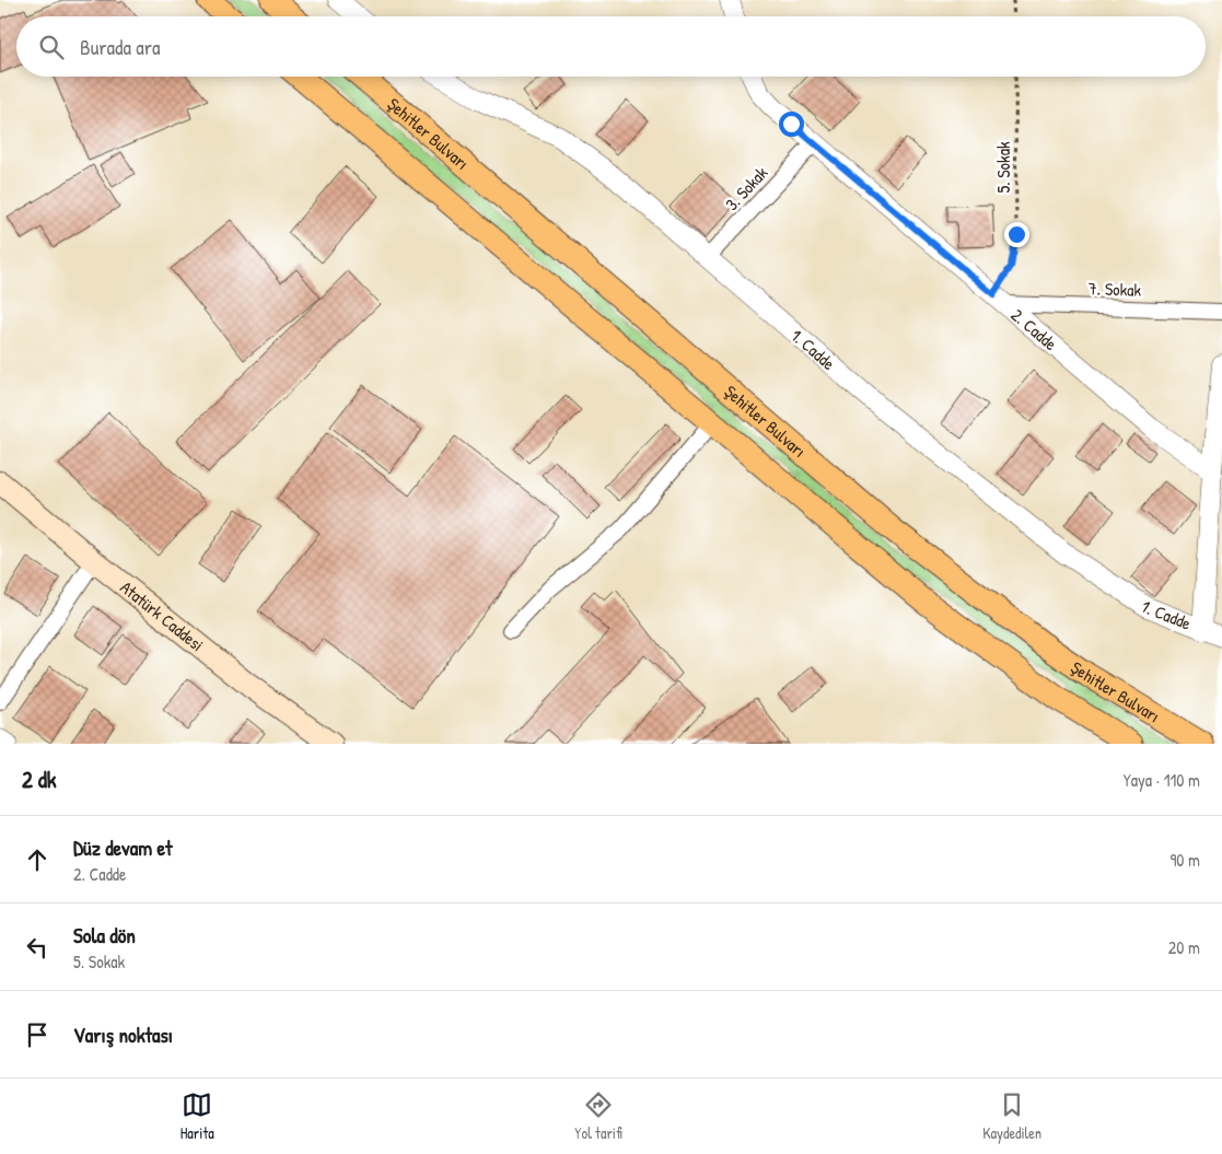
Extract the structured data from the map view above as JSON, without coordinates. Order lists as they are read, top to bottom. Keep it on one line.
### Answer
{"streets":{"main road":["Şehitler Bulvarı","Atatürk Caddesi"],"street":["3. Sokak","7. Sokak","2. Cadde","1. Cadde"],"path":["5. Sokak"]},"crossings":[["5. Sokak","7. Sokak"],["5. Sokak","2. Cadde"],["3. Sokak","2. Cadde"],["3. Sokak","1. Cadde"],["7. Sokak","2. Cadde"]],"page":{"search":"Burada ara","heading":["2 dk","Yaya · 110 m"],"list":[["Düz devam et","2. Cadde","90 m"],["Sola dön","5. Sokak","20 m"],"Varış noktası"],"nav":["Harita","Yol tarifi","Kaydedilen"]}}
